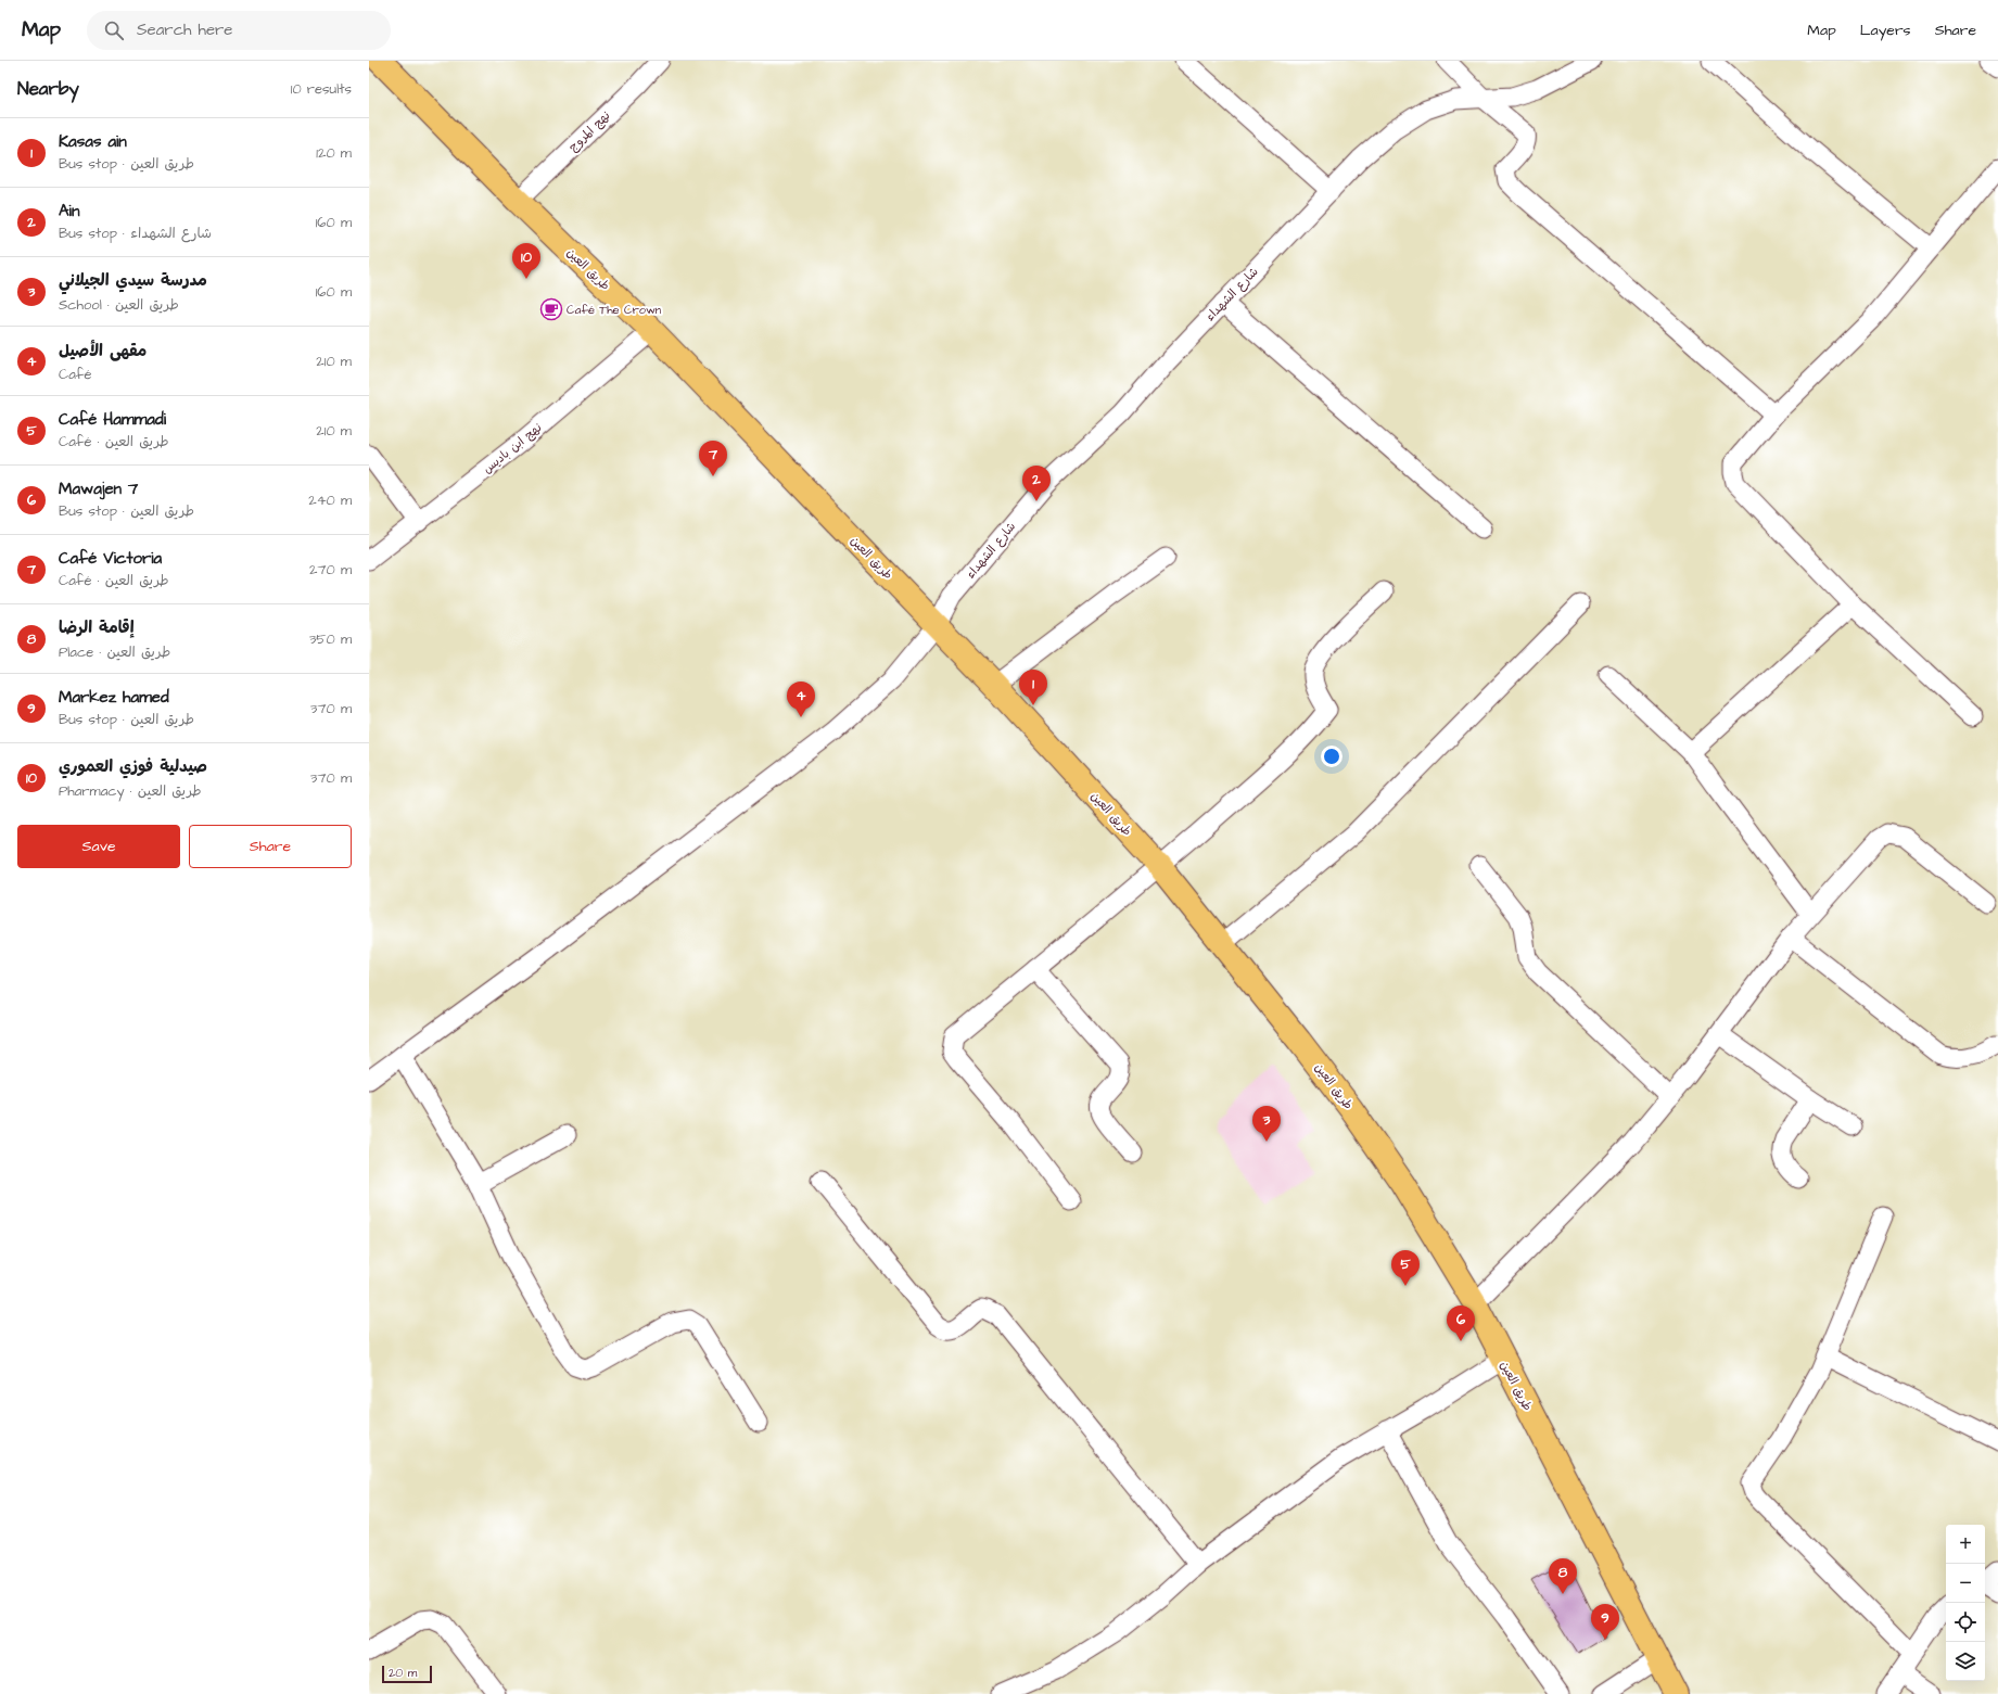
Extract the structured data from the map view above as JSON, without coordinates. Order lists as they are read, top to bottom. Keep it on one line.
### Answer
{"streets":{"main road":["طريق العين"],"street":["نهج المروج","شارع الشهداء","نهج ابن باديس"]},"crossings":[["نهج المروج","طريق العين"],["طريق العين","شارع الشهداء"],["طريق العين","نهج ابن باديس"]],"places":{"cafe":["Café The Crown"]},"scale_bar":"20 m","page":{"header":"Map","search":"Search here","nav":["Map","Layers","Share"],"heading":["Nearby","10 results"],"list":[{"mark":"1","name":"Kasas ain","note":"Bus stop · طريق العين","value":"120 m"},{"mark":"2","name":"Ain","note":"Bus stop · شارع الشهداء","value":"160 m"},{"mark":"3","name":"مدرسة سيدي الجيلاني","note":"School · طريق العين","value":"160 m"},{"mark":"4","name":"مقهى الأصيل","note":"Café","value":"210 m"},{"mark":"5","name":"Café Hammadi","note":"Café · طريق العين","value":"210 m"},{"mark":"6","name":"Mawajen 7","note":"Bus stop · طريق العين","value":"240 m"},{"mark":"7","name":"Café Victoria","note":"Café · طريق العين","value":"270 m"},{"mark":"8","name":"إقامة الرضا","note":"Place · طريق العين","value":"350 m"},{"mark":"9","name":"Markez hamed","note":"Bus stop · طريق العين","value":"370 m"},{"mark":"10","name":"صيدلية فوزي العموري","note":"Pharmacy · طريق العين","value":"370 m"}],"pins":["10","7","2","1","4","3","5","6","8","9"],"buttons":["Save","Share"],"map_buttons":["+","−"],"scale":"20 m"}}
